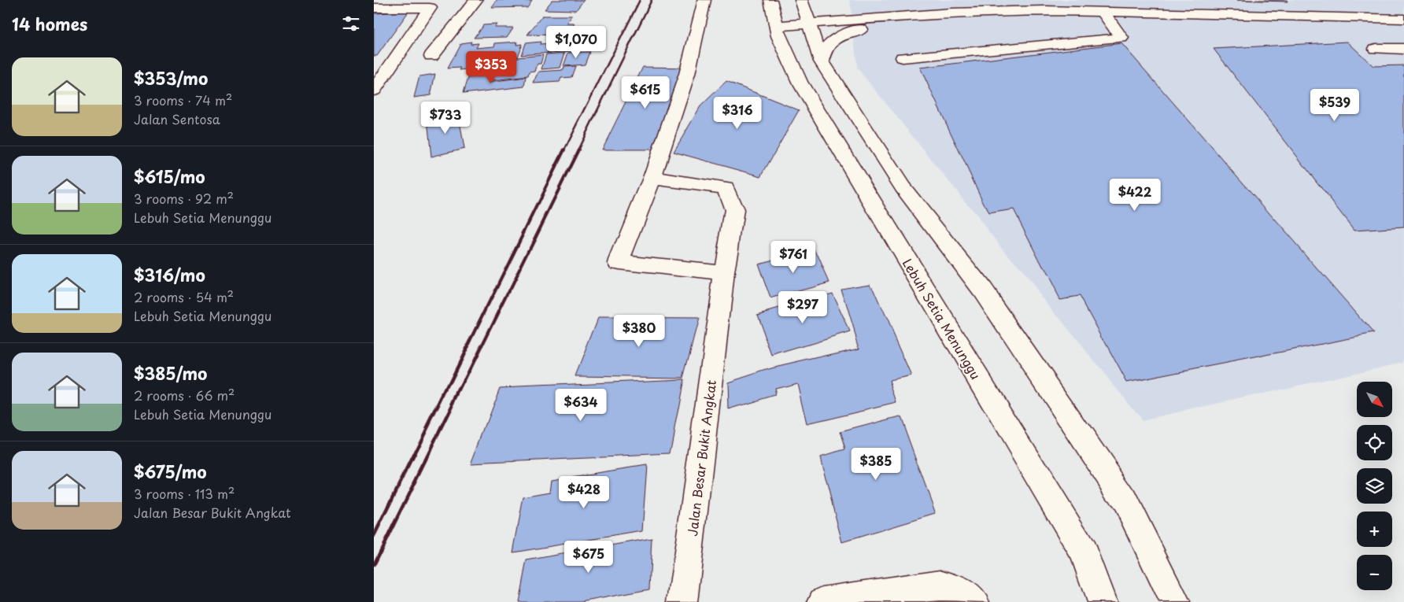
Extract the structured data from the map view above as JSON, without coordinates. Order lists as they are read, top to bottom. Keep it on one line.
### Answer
{"streets":{"street":["Lebuh Setia Menunggu","Jalan Besar Bukit Angkat"]},"north":"bottom right","page":{"heading":"14 homes","price":["$1,070","$353","$615","$539","$316","$733","$422","$761","$297","$380","$634","$385","$428","$675"],"list":[{"name":"$353/mo","note":"3 rooms · 74 m² · Jalan Sentosa"},{"name":"$615/mo","note":"3 rooms · 92 m² · Lebuh Setia Menunggu"},{"name":"$316/mo","note":"2 rooms · 54 m² · Lebuh Setia Menunggu"},{"name":"$385/mo","note":"2 rooms · 66 m² · Lebuh Setia Menunggu"},{"name":"$675/mo","note":"3 rooms · 113 m² · Jalan Besar Bukit Angkat"}],"map_buttons":["+","−"]}}
